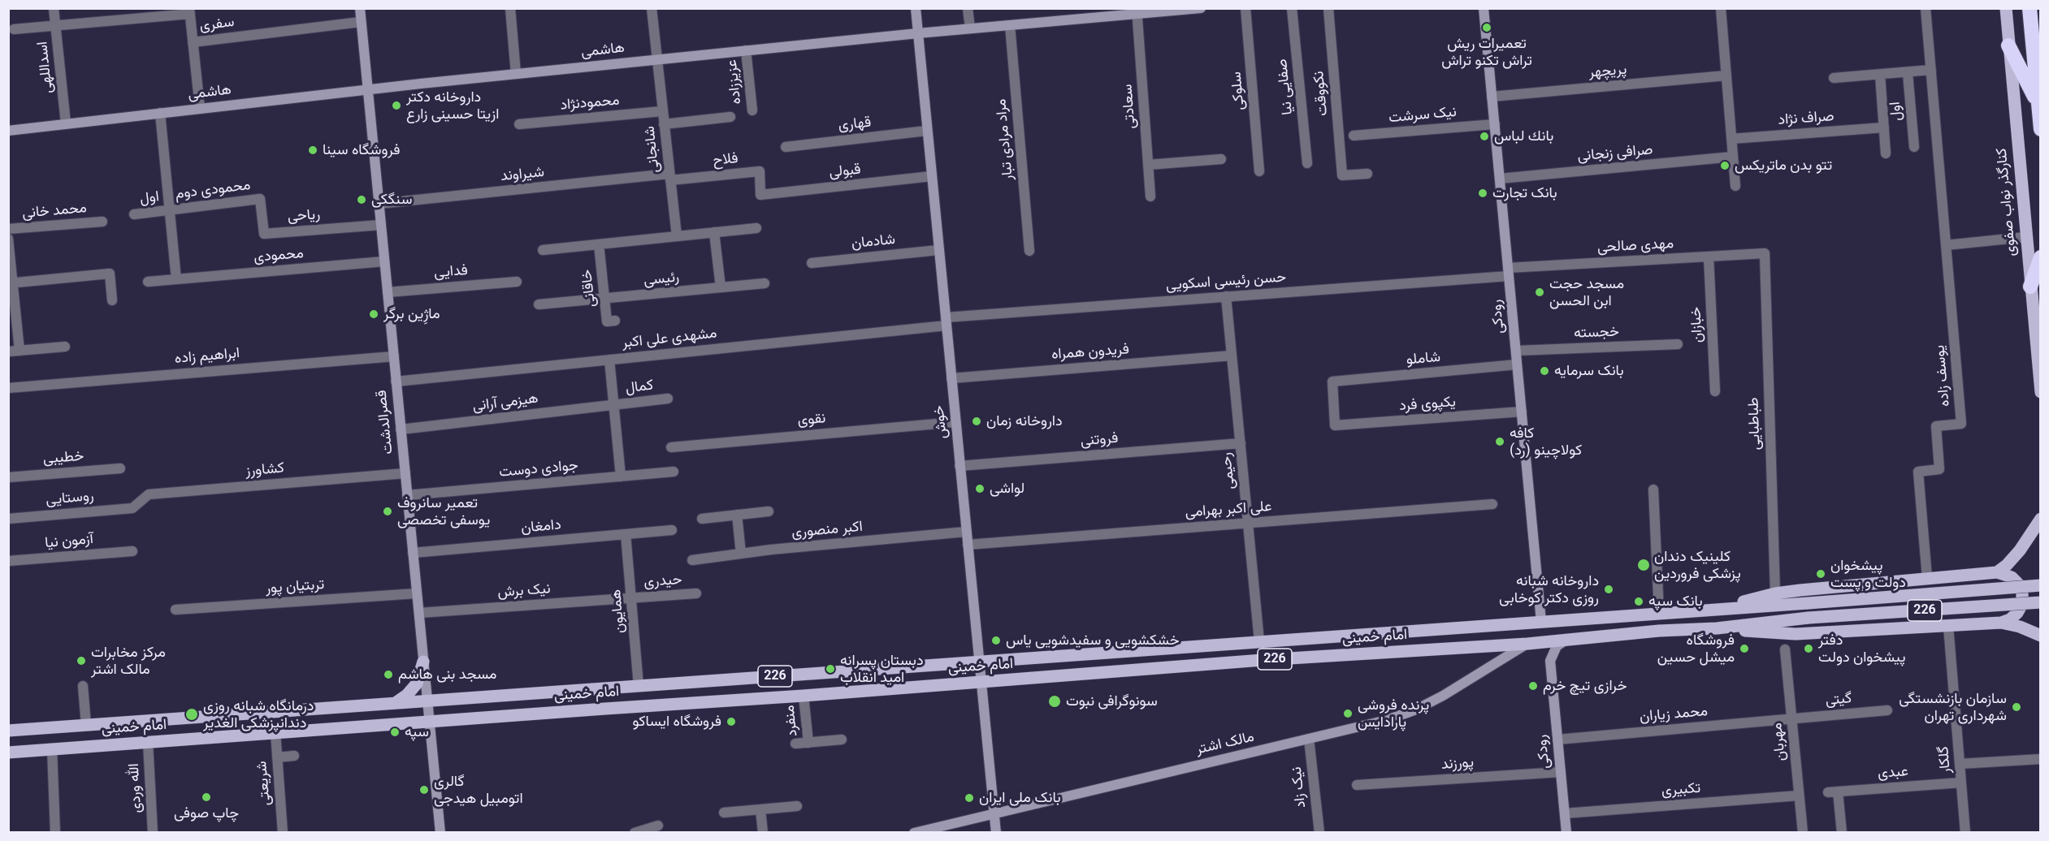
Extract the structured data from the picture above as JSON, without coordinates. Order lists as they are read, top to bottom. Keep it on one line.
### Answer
{"streets":{"main road":["هاشمی","کنارگذر نواب صفوی","رودکی","قصرالدشت","خوش","226","امام خمینی","مالک اشتر"],"street":["سفری","اسداللهی","پریچهر","عزیززاده","صفایی نیا","سلوکی","نکووقت","محمودنژاد","سعادتی","اول","نیک سرشت","صراف نژاد","قهاری","مراد مرادی تبار","شانجانی","صرافی زنجانی","فلاح","قبولی","شیراوند","محمودی دوم","محمد خانی","ریاحی","شادمان","مهدی صالحی","محمودی","فدایی","رئیسی","حسن رئیسی اسکویی","خاقانی","خبازان","خجسته","مشهدی علی اکبر","فریدون همراه","ابراهیم زاده","شاملو","یوسف زاده","کمال","هیزمی آرانی","یکپوی فرد","نقوی","طباطبایی","فروتنی","خطیبی","جوادی دوست","کشاورز","رحیمی","روستایی","علی اکبر بهرامی","دامغان","اکبر منصوری","آزمون نیا","حیدری","تربتیان پور","نیک برش","همایون","گیتی","محمد زیاران","منفرد","مهربان","گلکار","پورزند","عبدی","شریعتی","نیک زاد","الله وردی","تکبیری"]},"crossings":[["سفری","قصرالدشت"],["هاشمی","اسداللهی"],["هاشمی","عزیززاده"],["هاشمی","سعادتی"],["هاشمی","مراد مرادی تبار"],["هاشمی","شانجانی"],["هاشمی","قصرالدشت"],["هاشمی","خوش"],["پریچهر","رودکی"],["محمودنژاد","شانجانی"],["اول","محمودی دوم"],["نیک سرشت","رودکی"],["قهاری","خوش"],["شانجانی","فلاح"],["شانجانی","شیراوند"],["صرافی زنجانی","رودکی"],["فلاح","قبولی"],["فلاح","شیراوند"],["قبولی","خوش"],["شیراوند","قصرالدشت"],["محمودی دوم","ریاحی"],["ریاحی","قصرالدشت"],["شادمان","خوش"],["مهدی صالحی","حسن رئیسی اسکویی"],["مهدی صالحی","رودکی"],["مهدی صالحی","خبازان"],["مهدی صالحی","طباطبایی"],["محمودی","قصرالدشت"],["فدایی","قصرالدشت"],["رئیسی","خاقانی"],["حسن رئیسی اسکویی","رودکی"],["حسن رئیسی اسکویی","مشهدی علی اکبر"],["حسن رئیسی اسکویی","خوش"],["حسن رئیسی اسکویی","رحیمی"],["رودکی","خجسته"],["رودکی","شاملو"],["رودکی","یکپوی فرد"],["رودکی","امام خمینی"],["رودکی","محمد زیاران"],["رودکی","پورزند"],["رودکی","تکبیری"],["مشهدی علی اکبر","قصرالدشت"],["مشهدی علی اکبر","خوش"],["فریدون همراه","خوش"],["فریدون همراه","رحیمی"],["ابراهیم زاده","قصرالدشت"],["شاملو","یکپوی فرد"],["کمال","هیزمی آرانی"],["هیزمی آرانی","قصرالدشت"],["نقوی","خوش"],["قصرالدشت","جوادی دوست"],["قصرالدشت","کشاورز"],["قصرالدشت","دامغان"],["قصرالدشت","تربتیان پور"],["قصرالدشت","نیک برش"],["قصرالدشت","امام خمینی"],["خوش","فروتنی"],["خوش","علی اکبر بهرامی"],["خوش","اکبر منصوری"],["خوش","امام خمینی"],["خوش","مالک اشتر"],["فروتنی","رحیمی"],["کشاورز","روستایی"],["رحیمی","علی اکبر بهرامی"],["رحیمی","امام خمینی"],["دامغان","همایون"],["حیدری","نیک برش"],["حیدری","همایون"],["نیک برش","همایون"],["همایون","امام خمینی"],["امام خمینی","منفرد"],["امام خمینی","مالک اشتر"],["امام خمینی","شریعتی"],["امام خمینی","الله وردی"],["گیتی","محمد زیاران"],["گیتی","مهربان"],["محمد زیاران","مهربان"],["مهربان","تکبیری"],["مالک اشتر","نیک زاد"],["گلکار","عبدی"]],"places":["تعمیرات ریش تراش تکنو تراش","داروخانه دکتر ازیتا حسینی زارع","بانك لباس","فروشگاه سینا","تتو بدن ماتریکس","بانک تجارت","سنگکی","مسجد حجت ابن الحسن","ماژِین برگر","بانک سرمایه","داروخانه زمان","کافه کولاچینو (رد)","لواشی","تعمیر سانروف یوسفی تخصصی","کلینیک دندان پزشکی فروردین","پیشخوان دولت و پست","داروخانه شبانه روزی دکتر کوخابی","بانک سپه","خشکشویی و سفیدشویی یاس","فروشگاه میشل حسین","دفتر پیشخوان دولت","مرکز مخابرات مالک اشتر","دبستان پسرانه امید انقلاب","مسجد بنی هاشم","خرازی تیچ خرم","سونوگرافی نبوت","سازمان بازنشستگی شهرداری تهران","پرنده فروشی پارادایس","درمانگاه شبانه روزی دندانپزشکی الغدیر","فروشگاه ایساکو","سپه","گالرى اتومبیل هیدجى","چاپ صوفی","بانک ملی ایران"]}
